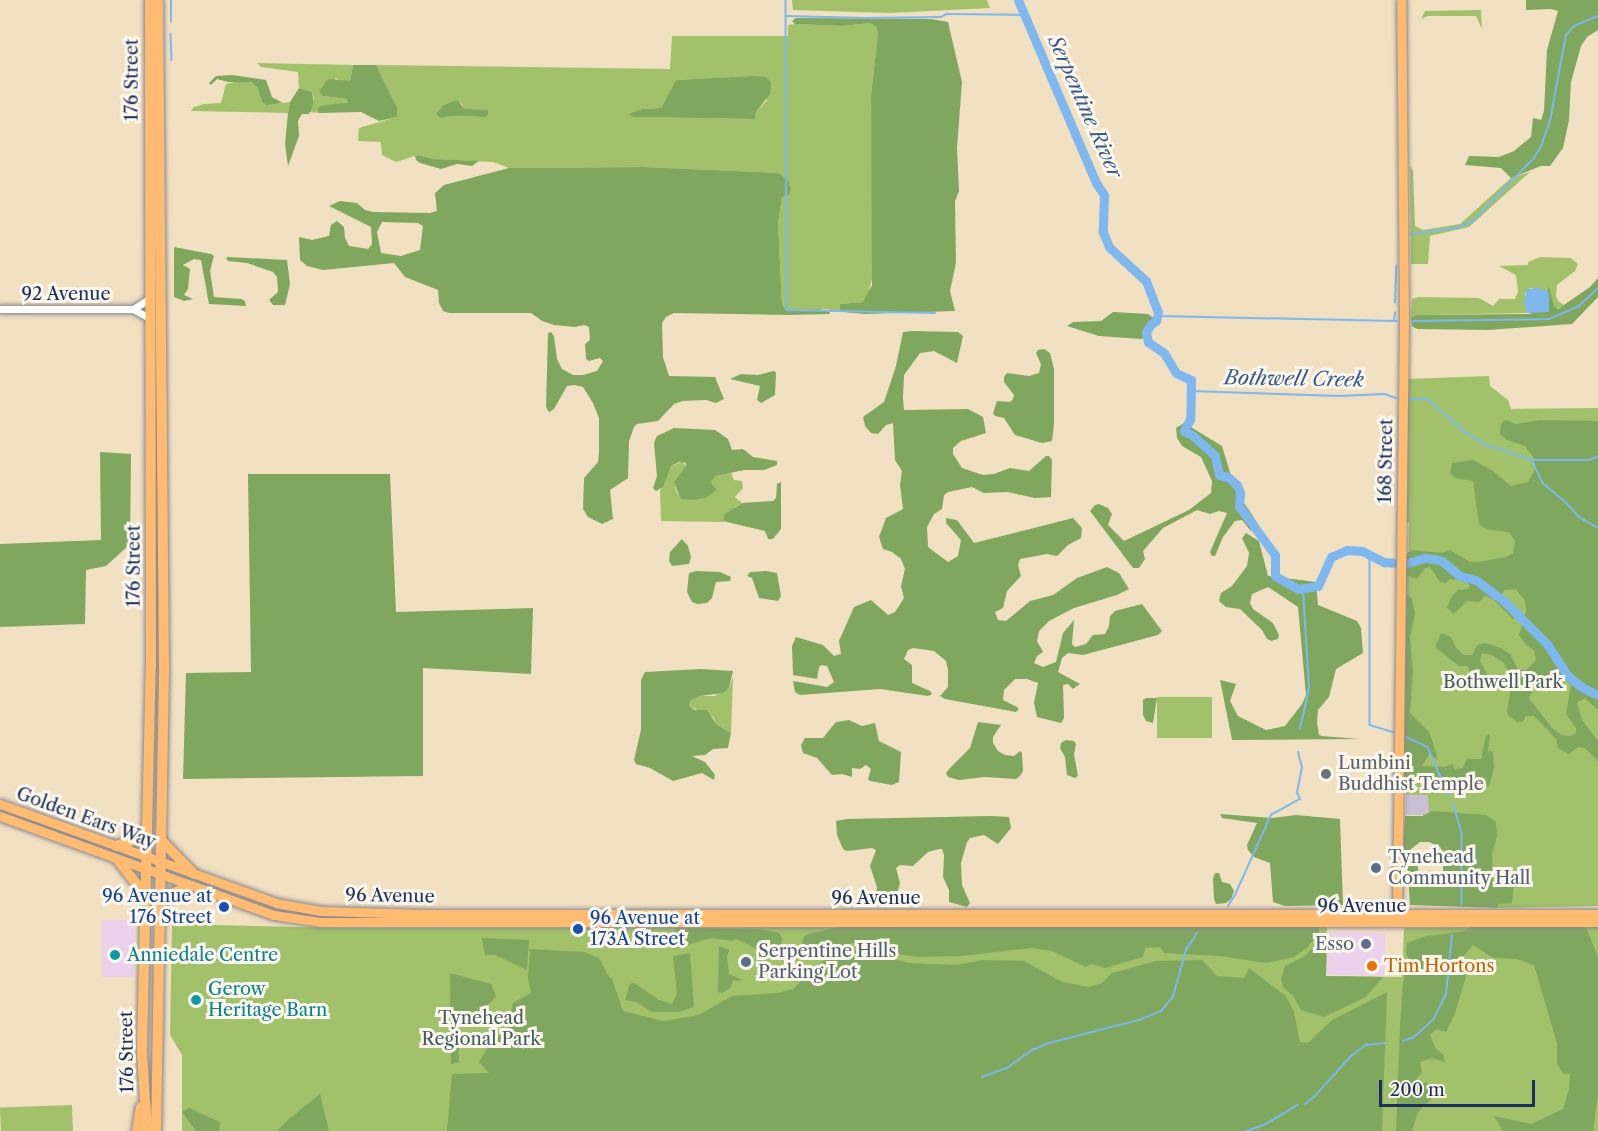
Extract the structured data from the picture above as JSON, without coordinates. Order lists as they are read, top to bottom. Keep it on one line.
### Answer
{"streets":{"highway":["176 Street"],"main road":["168 Street","Golden Ears Way","96 Avenue"],"street":["92 Avenue"]},"crossings":[["176 Street","92 Avenue"],["176 Street","Golden Ears Way"],["176 Street","96 Avenue"],["168 Street","96 Avenue"],["Golden Ears Way","96 Avenue"]],"water":["Serpentine River","Bothwell Creek"],"parks":["Bothwell Park","Tynehead Regional Park"],"places":["Lumbini Buddhist Temple","Tynehead Community Hall","96 Avenue at 176 Street","96 Avenue at 173A Street","Esso","Anniedale Centre","Serpentine Hills Parking Lot","Tim Hortons","Gerow Heritage Barn"],"scale_bar":"200 m"}
